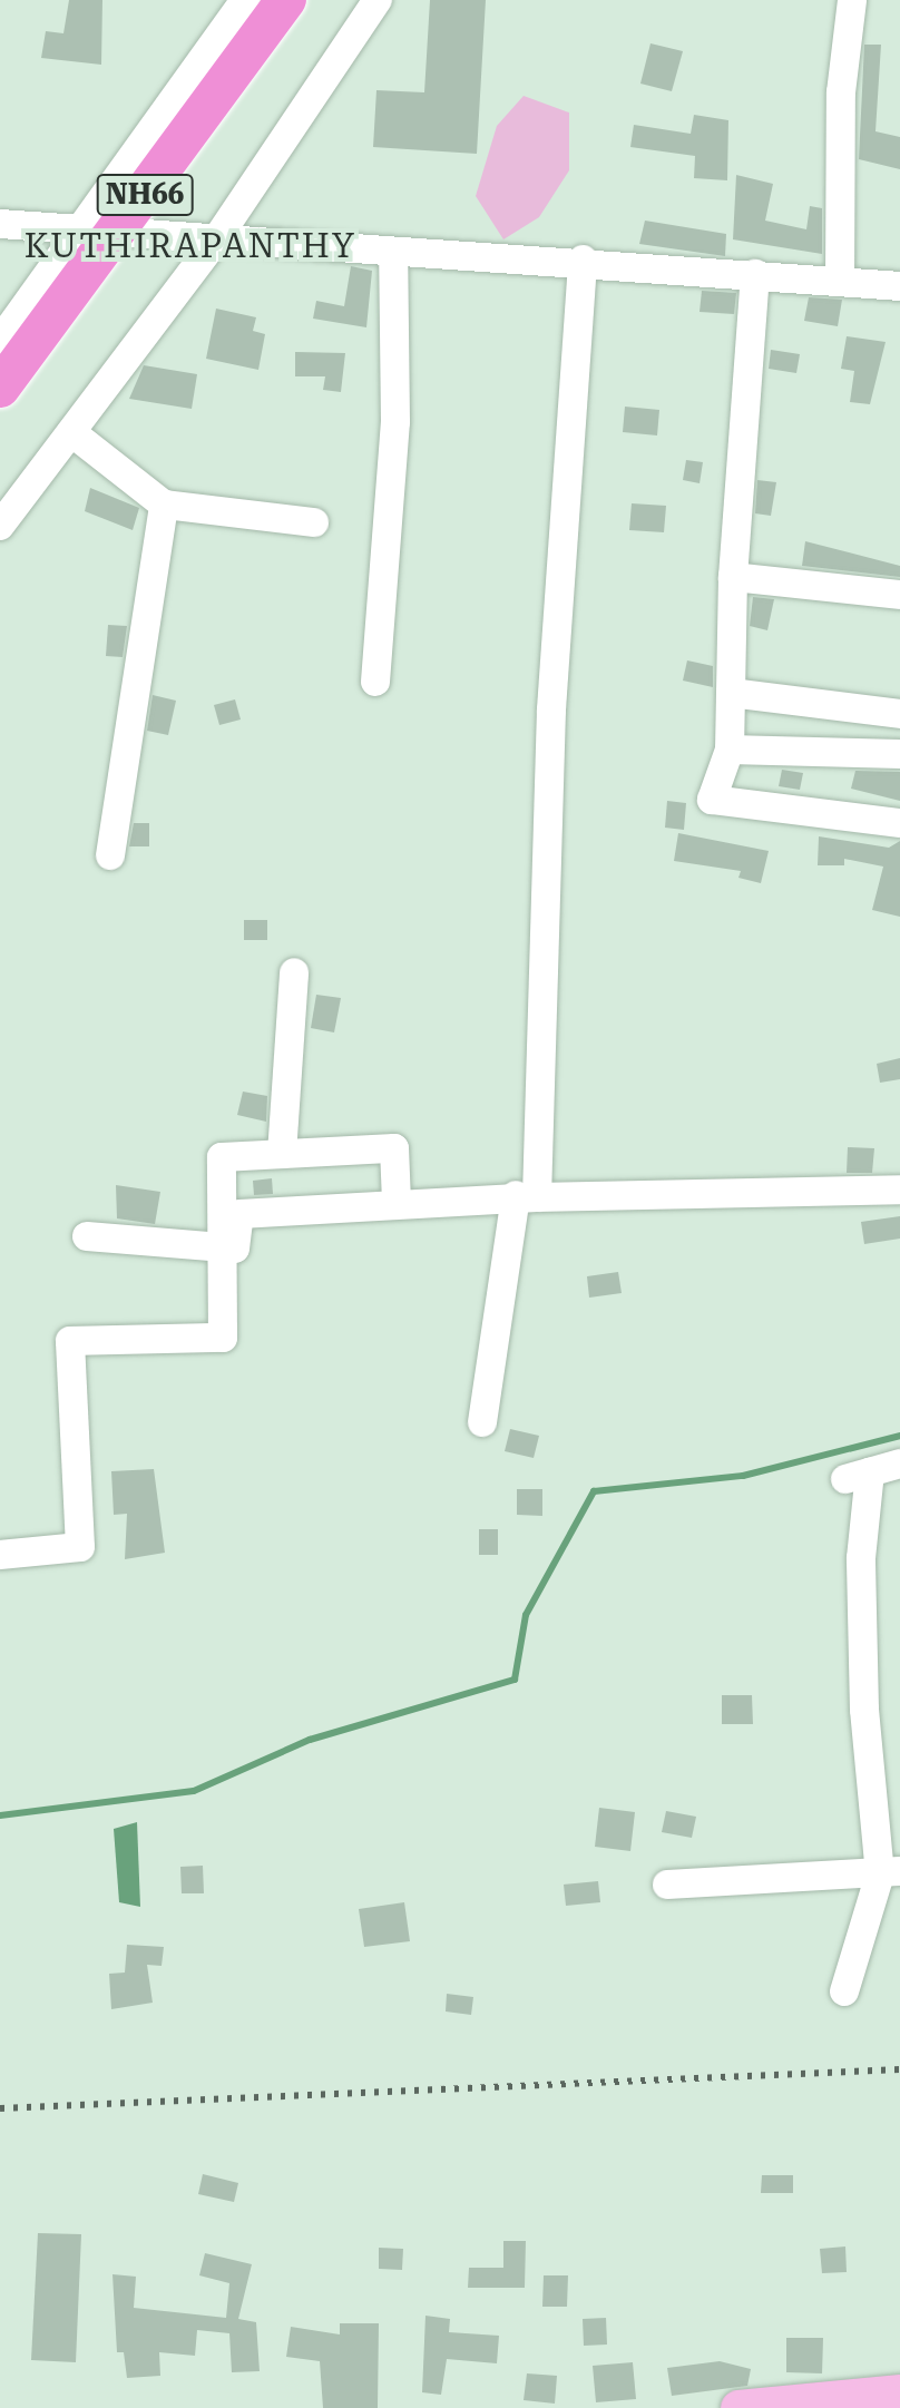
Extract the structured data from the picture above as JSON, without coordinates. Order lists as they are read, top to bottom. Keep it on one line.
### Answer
{"streets":{"highway":["NH66"]},"districts":["KUTHIRAPANTHY"]}
